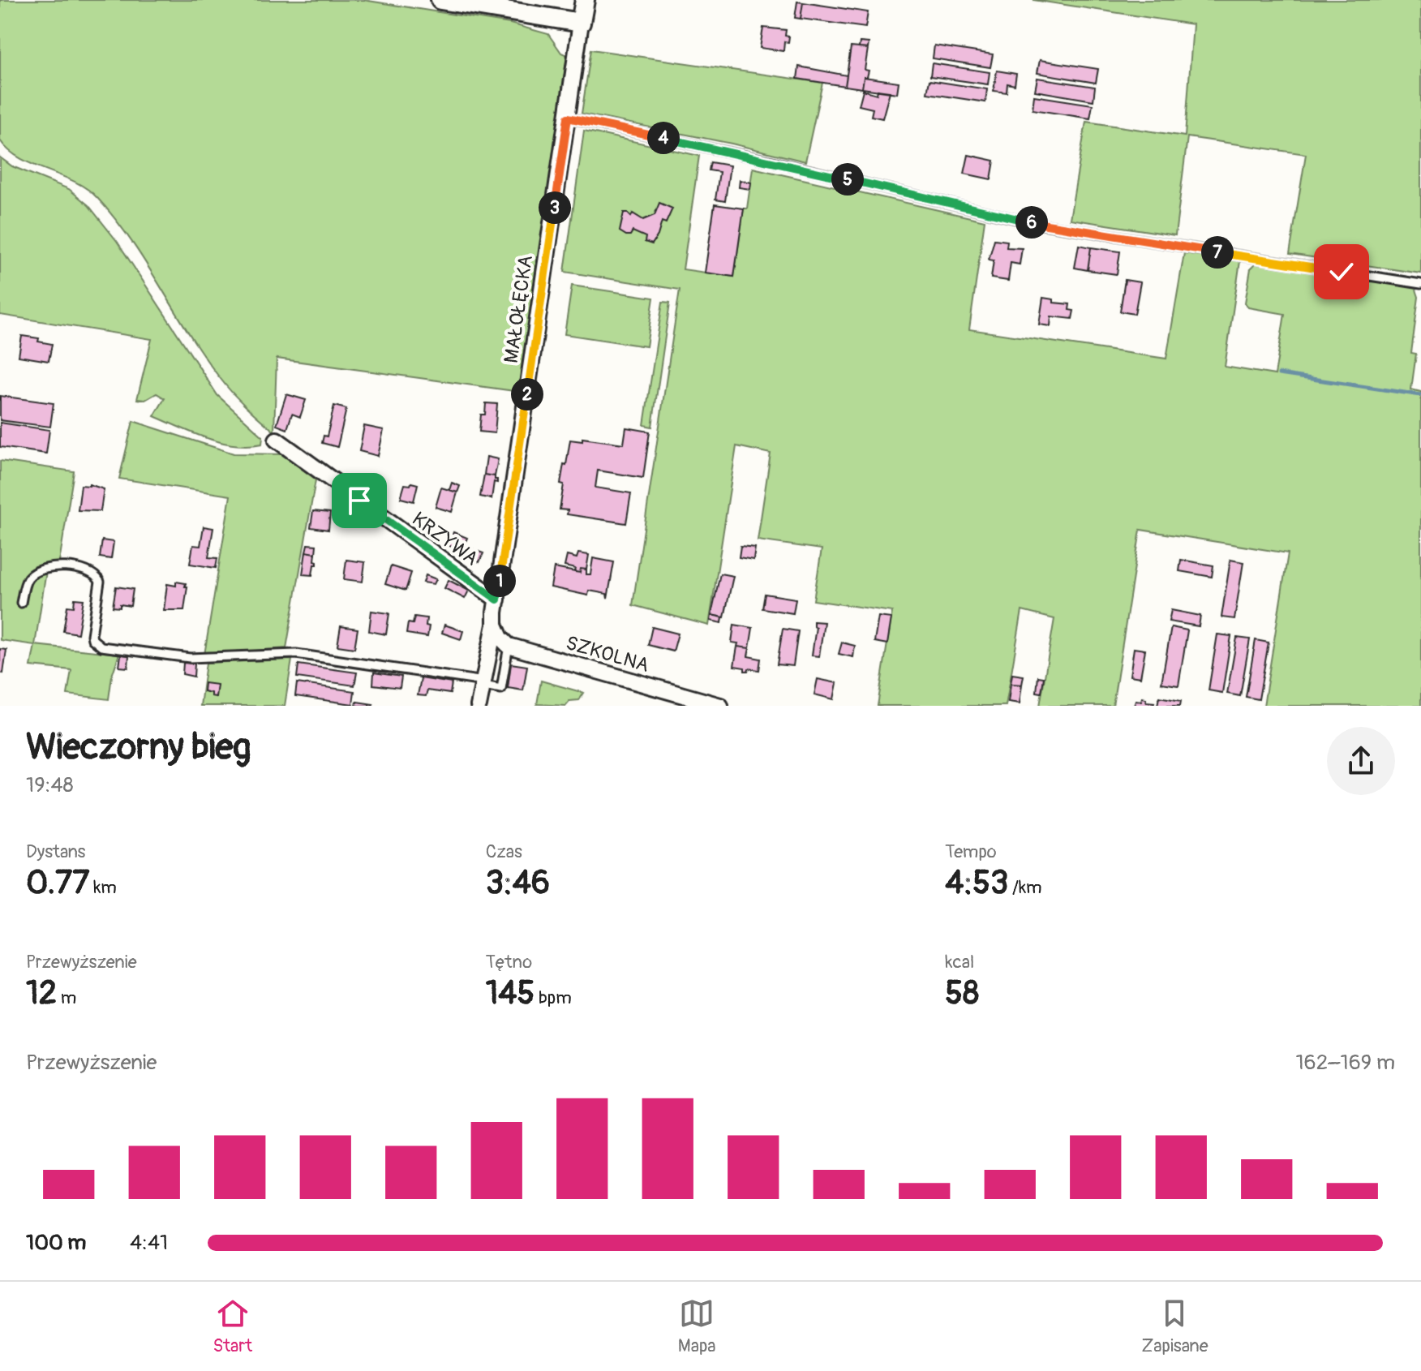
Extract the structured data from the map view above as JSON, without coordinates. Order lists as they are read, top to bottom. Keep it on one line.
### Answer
{"streets":{"street":["MAŁOŁĘCKA","KRZYWA","SZKOLNA"]},"crossings":[["MAŁOŁĘCKA","KRZYWA"]],"page":{"pins":["4","5","3","6","7","2","1"],"heading":["Wieczorny bieg","19:48"],"stats":[["Dystans","0.77 km"],["Czas","3:46"],["Tempo","4:53 /km"],["Przewyższenie","12 m"],["Tętno","145 bpm"],["kcal","58"]],"chart":["Przewyższenie","162–169 m"],"list":[{"name":"100 m","note":"4:41"}],"tabs":["Start","Mapa","Zapisane"]}}
